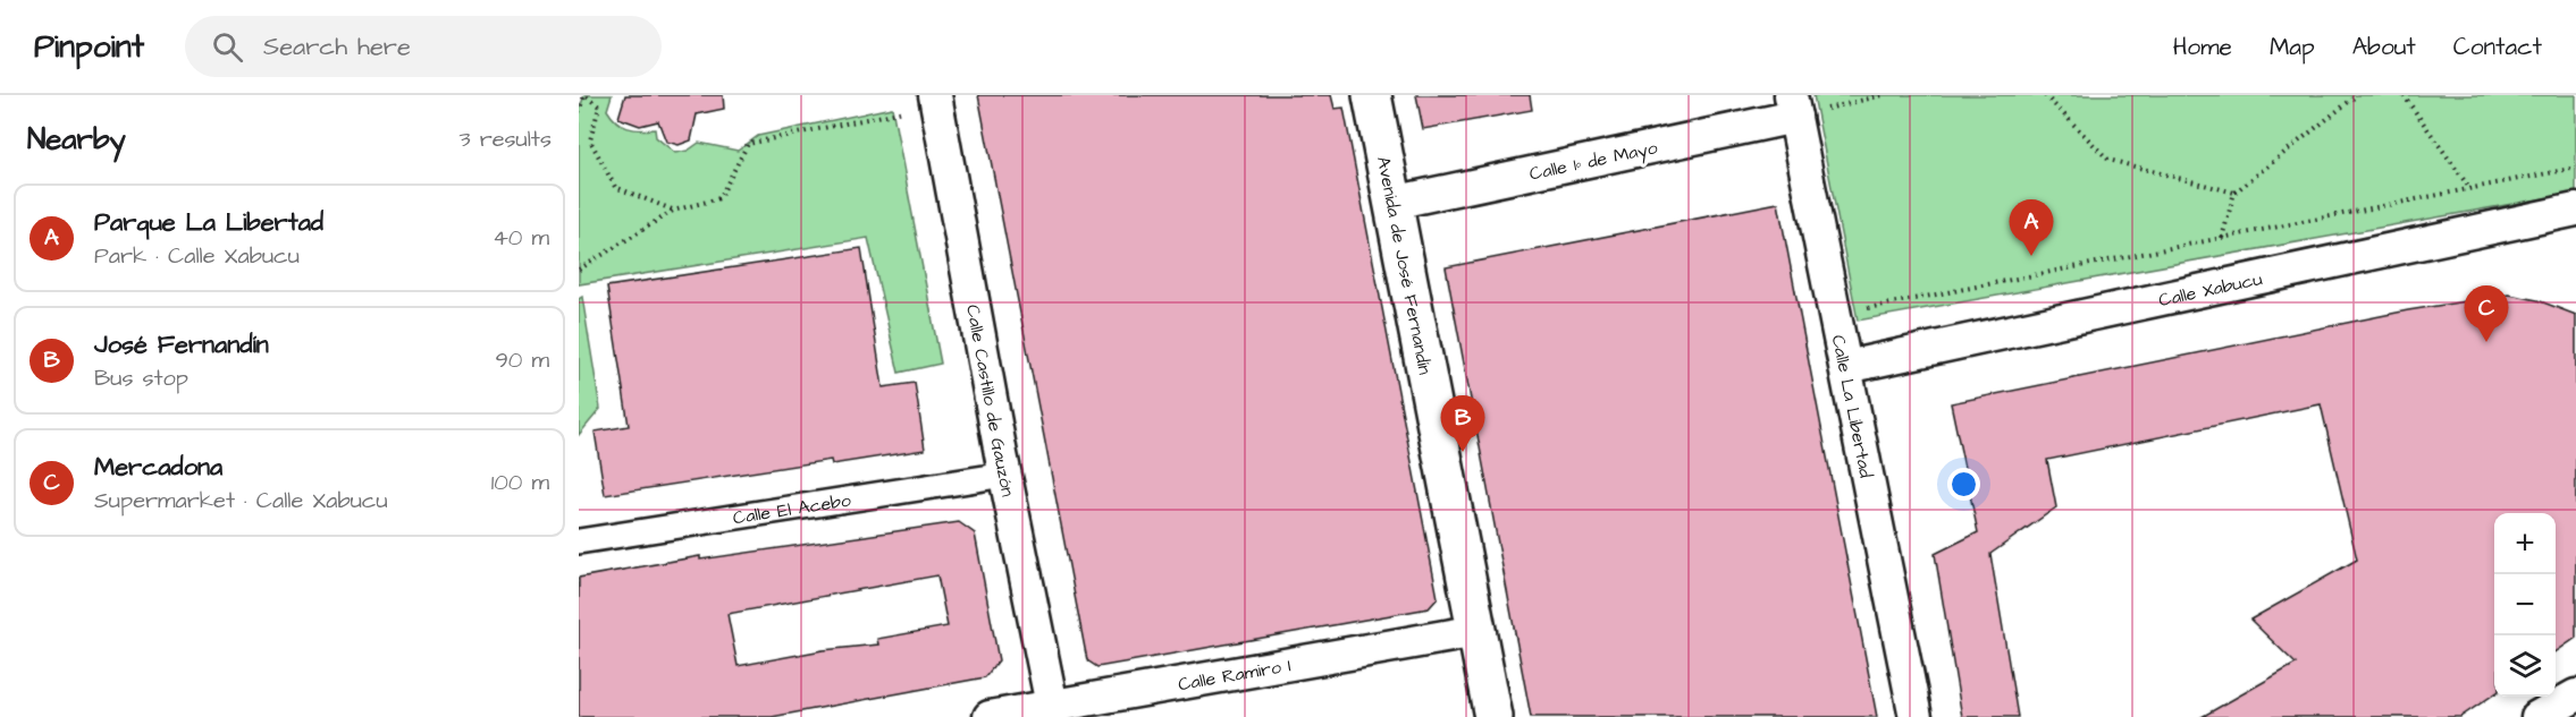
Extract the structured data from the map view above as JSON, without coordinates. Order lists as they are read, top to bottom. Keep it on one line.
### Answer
{"streets":{"street":["Calle 1º de Mayo","Avenida de José Fernandín","Calle Xabucu","Calle Castillo de Gauzón","Calle La Libertad","Calle El Acebo","Calle Ramiro I"]},"crossings":[["Calle 1º de Mayo","Avenida de José Fernandín"],["Calle 1º de Mayo","Calle La Libertad"],["Avenida de José Fernandín","Calle Ramiro I"],["Calle Xabucu","Calle La Libertad"],["Calle Castillo de Gauzón","Calle El Acebo"],["Calle Castillo de Gauzón","Calle Ramiro I"]],"page":{"header":"Pinpoint","search":"Search here","nav":["Home","Map","About","Contact"],"heading":["Nearby","3 results"],"list":[{"mark":"A","name":"Parque La Libertad","note":"Park · Calle Xabucu","value":"40 m"},{"mark":"B","name":"José Fernandín","note":"Bus stop","value":"90 m"},{"mark":"C","name":"Mercadona","note":"Supermarket · Calle Xabucu","value":"100 m"}],"pins":["A","C","B"],"map_buttons":["+","−"]}}
